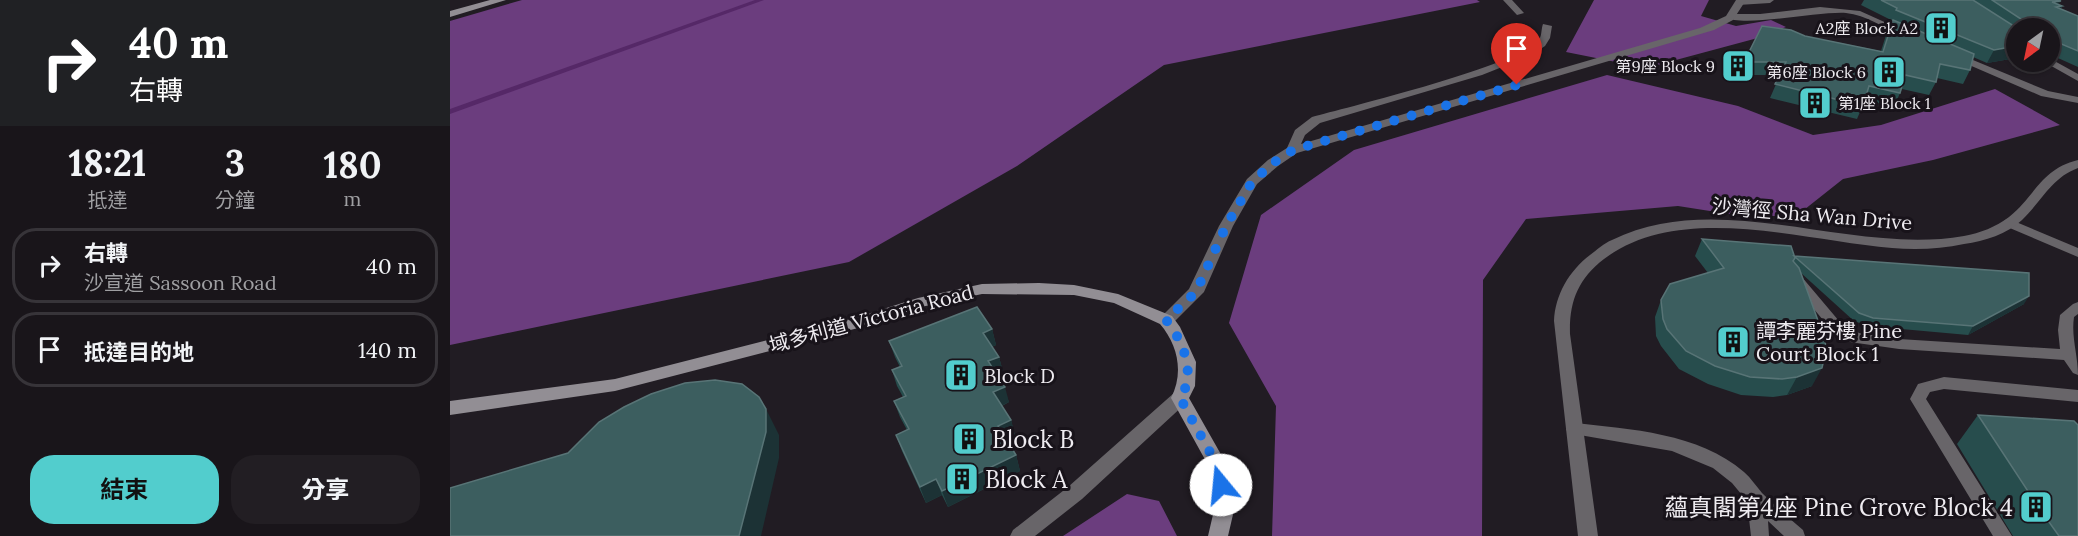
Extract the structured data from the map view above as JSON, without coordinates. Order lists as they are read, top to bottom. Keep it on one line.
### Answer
{"streets":{"main road":["域多利道 Victoria Road"],"street":["沙灣徑 Sha Wan Drive"]},"places":{"building":["A2座 Block A2","第9座 Block 9","第6座 Block 6","第1座 Block 1","譚李麗芬樓 Pine Court Block 1","Block D","Block B","Block A","蘊真閣第4座 Pine Grove Block 4"]},"north":"bottom left","page":{"turn":["40 m","右轉"],"eta":["18:21","抵達","3","分鐘","180","m"],"list":[{"name":"右轉","note":"沙宣道 Sassoon Road","value":"40 m"},{"name":"抵達目的地","value":"140 m"}],"buttons":["結束","分享"]}}
